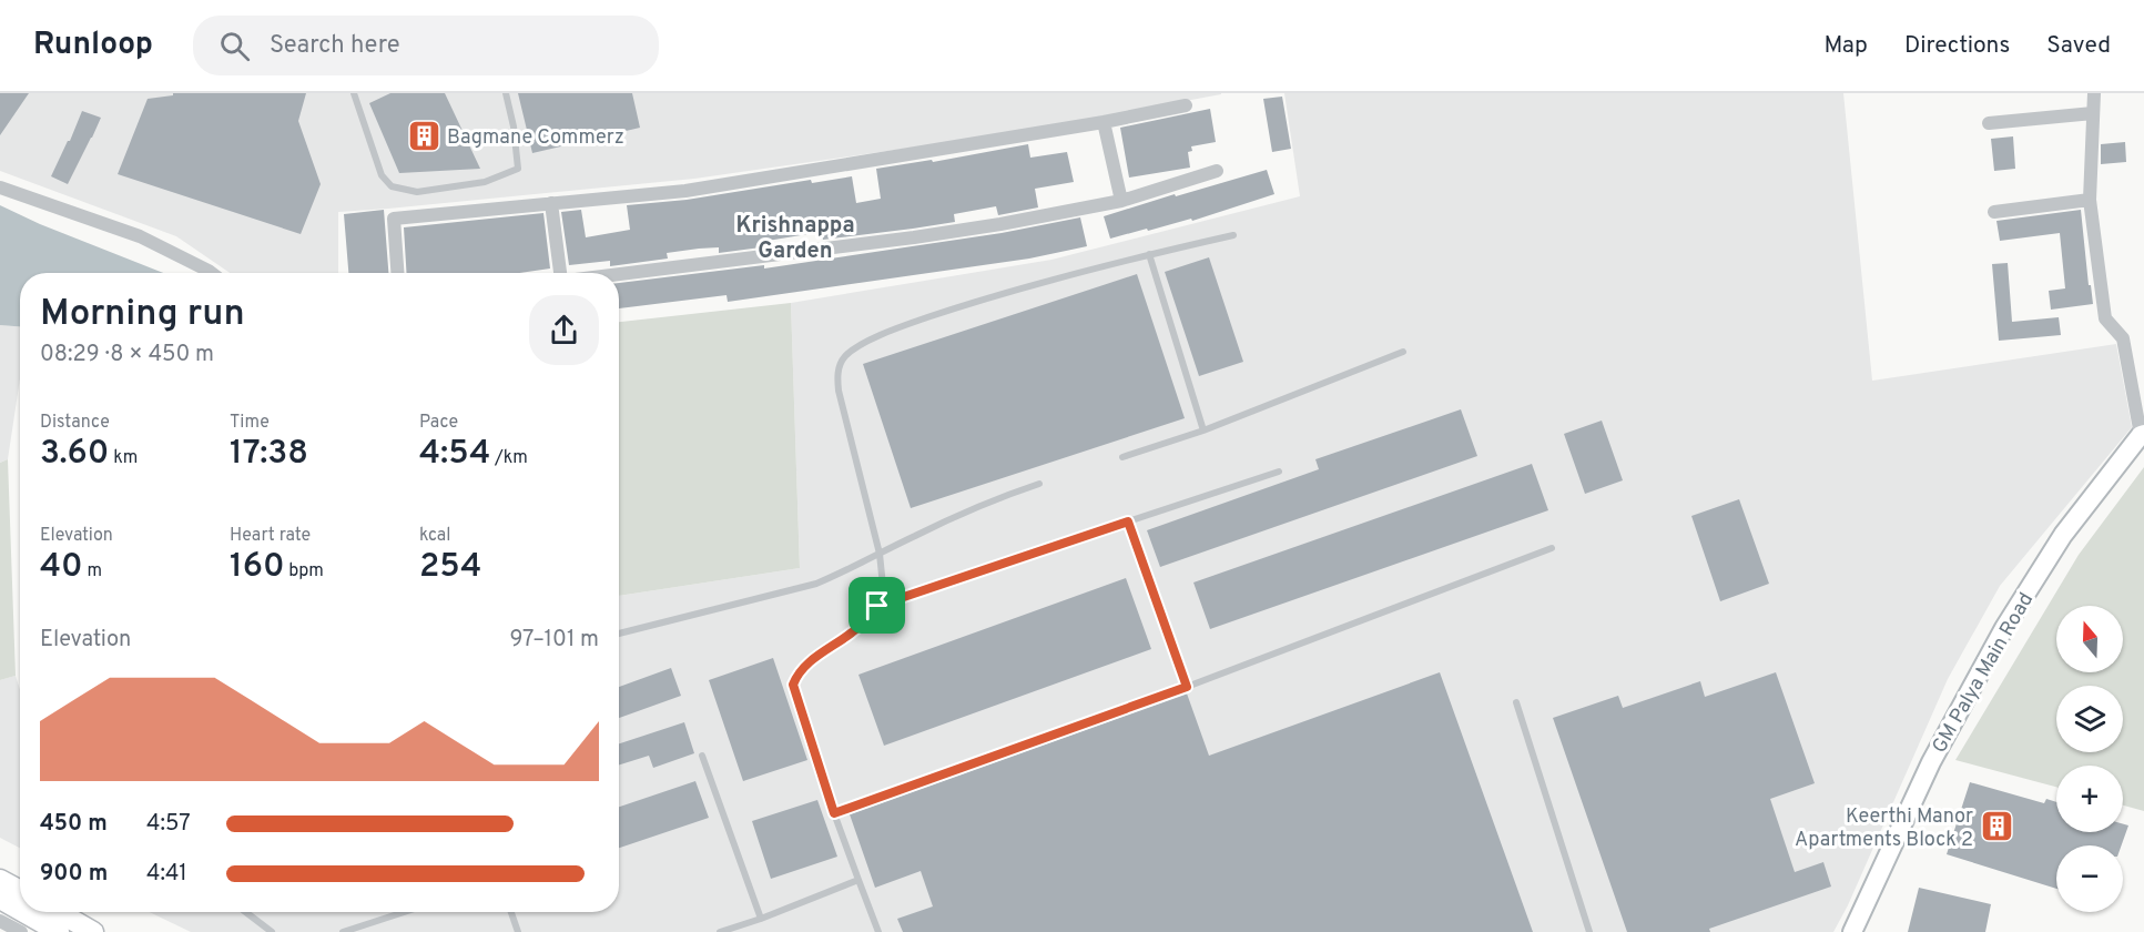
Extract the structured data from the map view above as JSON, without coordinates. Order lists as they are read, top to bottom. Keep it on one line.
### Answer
{"streets":{"main road":["GM Palya Main Road"]},"districts":["Krishnappa Garden"],"places":{"building":["Bagmane Commerz","Keerthi Manor Apartments Block 2"]},"north":"top","page":{"header":"Runloop","search":"Search here","nav":["Map","Directions","Saved"],"heading":["Morning run","08:29 · 8 × 450 m"],"stats":[["Distance","3.60 km"],["Time","17:38"],["Pace","4:54 /km"],["Elevation","40 m"],["Heart rate","160 bpm"],["kcal","254"]],"map_buttons":["+","−"],"chart":["Elevation","97–101 m"],"list":[{"name":"450 m","note":"4:57"},{"name":"900 m","note":"4:41"}]}}
